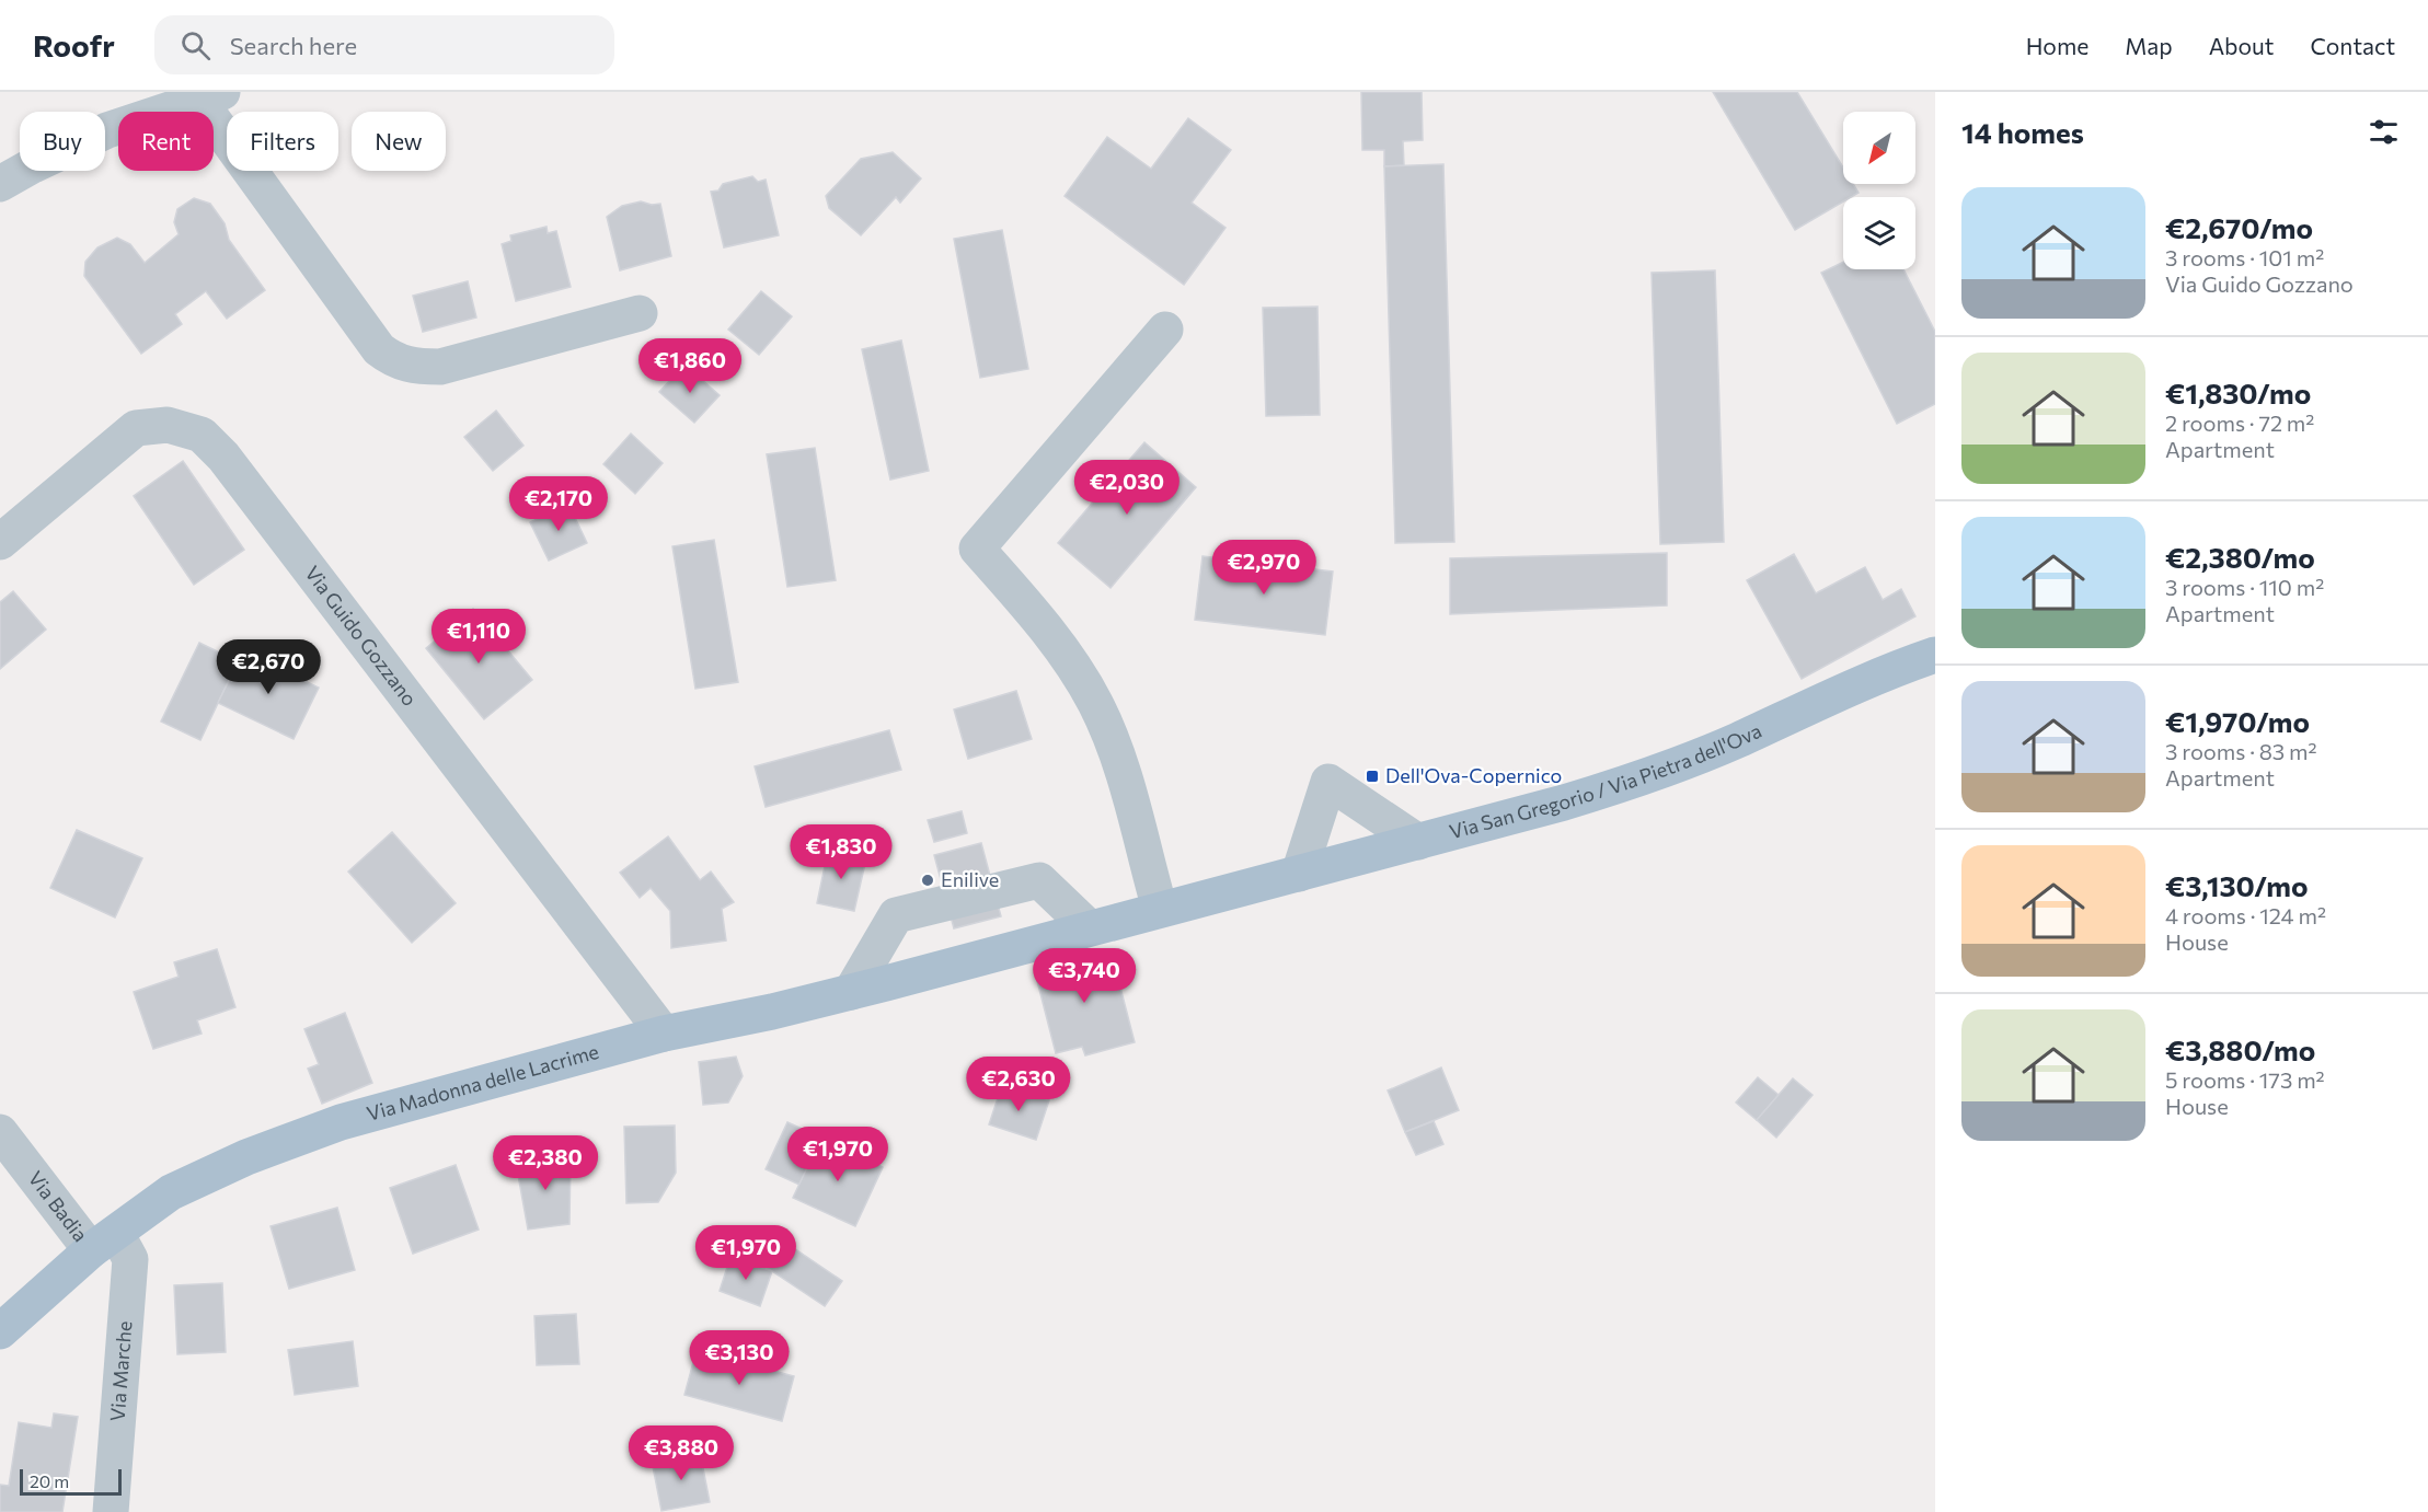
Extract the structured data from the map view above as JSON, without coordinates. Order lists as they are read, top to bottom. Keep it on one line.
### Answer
{"streets":{"main road":["Via San Gregorio / Via Pietra dell'Ova","Via Madonna delle Lacrime"],"street":["Via Guido Gozzano","Via Badia","Via Marche"]},"crossings":[["Via Guido Gozzano","Via Madonna delle Lacrime"],["Via San Gregorio / Via Pietra dell'Ova","Via Madonna delle Lacrime"],["Via Madonna delle Lacrime","Via Badia"],["Via Madonna delle Lacrime","Via Marche"],["Via Badia","Via Marche"]],"places":{"transit":["Dell'Ova-Copernico"],"other":["Enilive"]},"scale_bar":"20 m","north":"bottom left","page":{"header":"Roofr","search":"Search here","nav":["Home","Map","About","Contact"],"heading":"14 homes","chip":["Buy","Rent","Filters","New"],"list":[{"name":"€2,670/mo","note":"3 rooms · 101 m² · Via Guido Gozzano"},{"name":"€1,830/mo","note":"2 rooms · 72 m² · Apartment"},{"name":"€2,380/mo","note":"3 rooms · 110 m² · Apartment"},{"name":"€1,970/mo","note":"3 rooms · 83 m² · Apartment"},{"name":"€3,130/mo","note":"4 rooms · 124 m² · House"},{"name":"€3,880/mo","note":"5 rooms · 173 m² · House"}],"price":["€1,860","€2,030","€2,170","€2,970","€1,110","€2,670","€1,830","€3,740","€2,630","€1,970","€2,380","€1,970","€3,130","€3,880"],"scale":"20 m"}}
